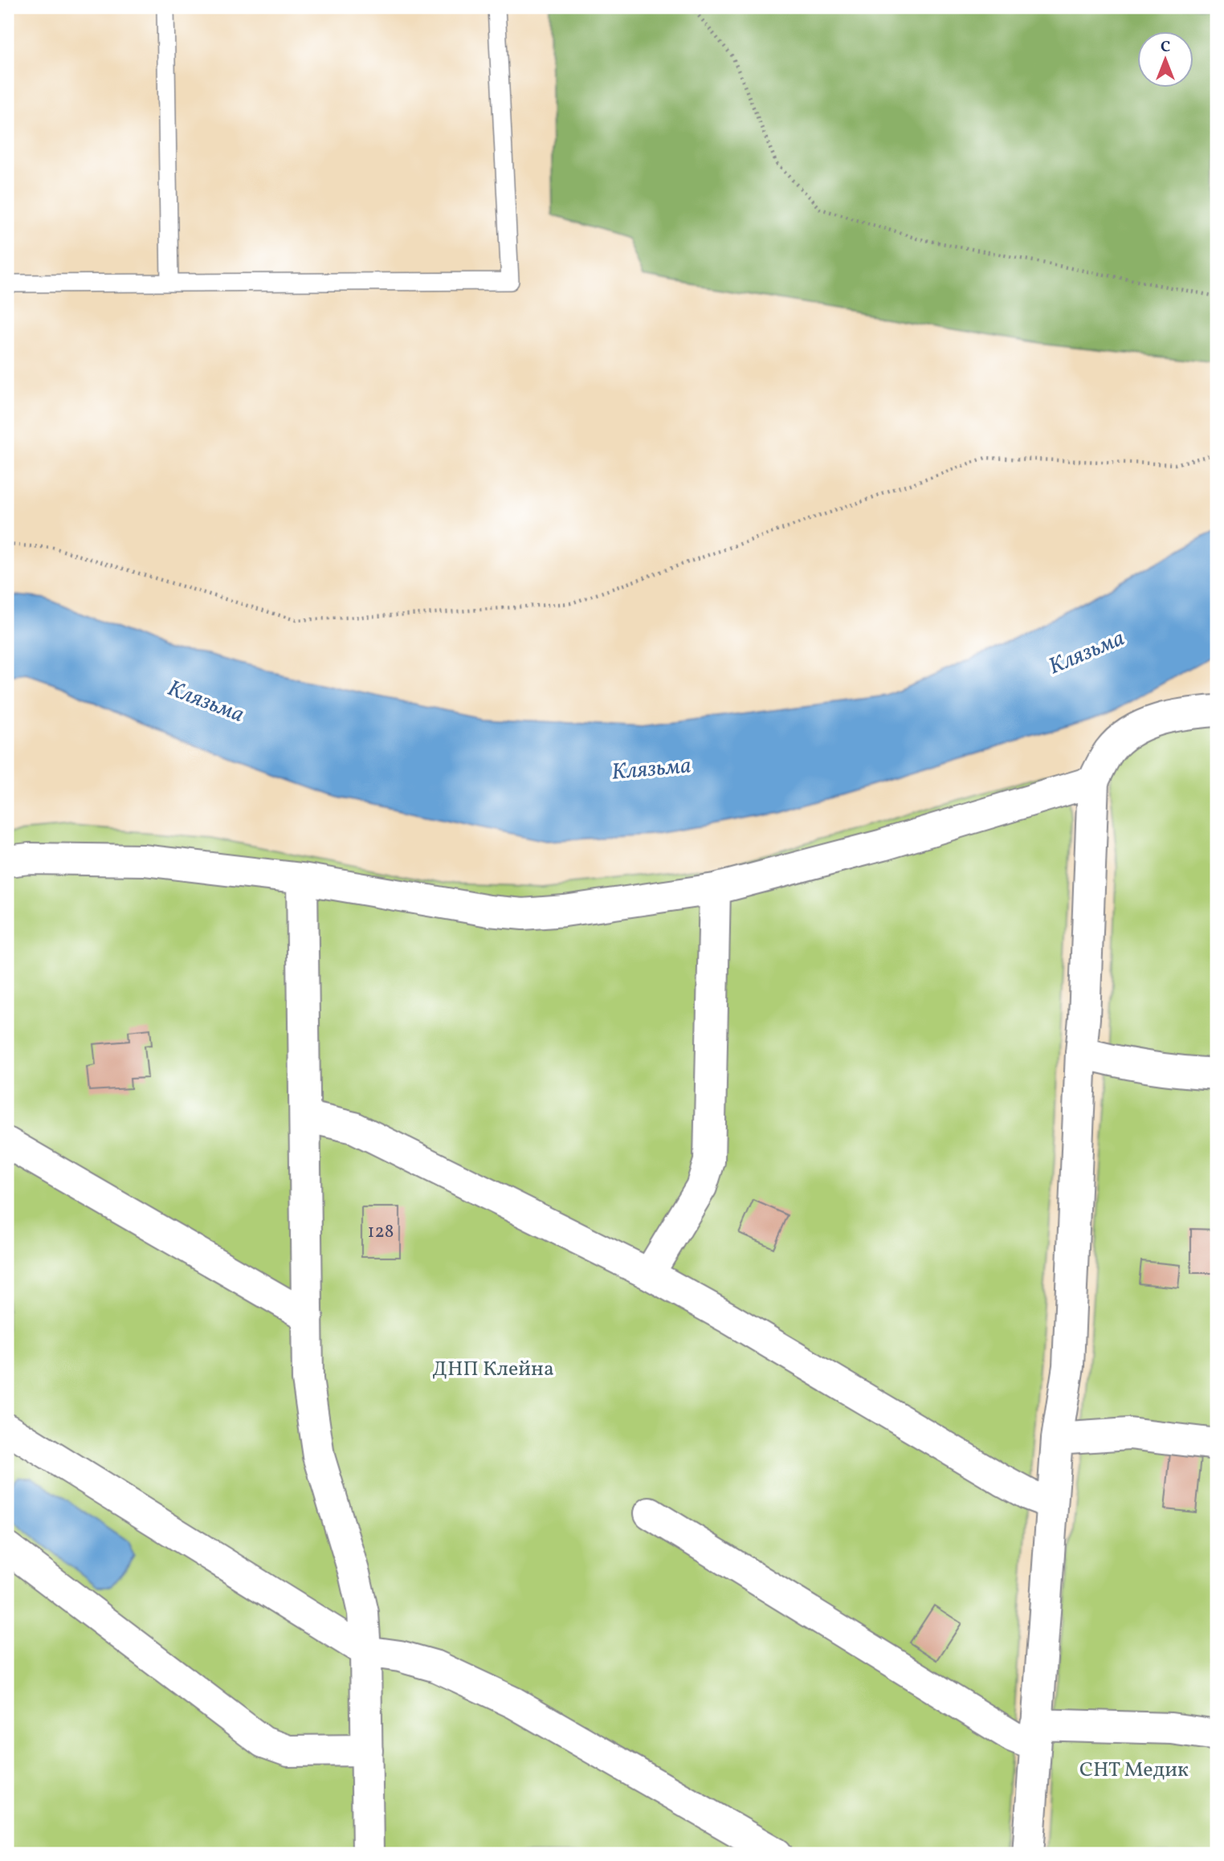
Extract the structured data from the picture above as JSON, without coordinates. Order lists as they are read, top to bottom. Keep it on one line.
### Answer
{"water":["Клязьма"],"parks":["ДНП Клейна","СНТ Медик"],"house_numbers":["128"],"north":"top"}
